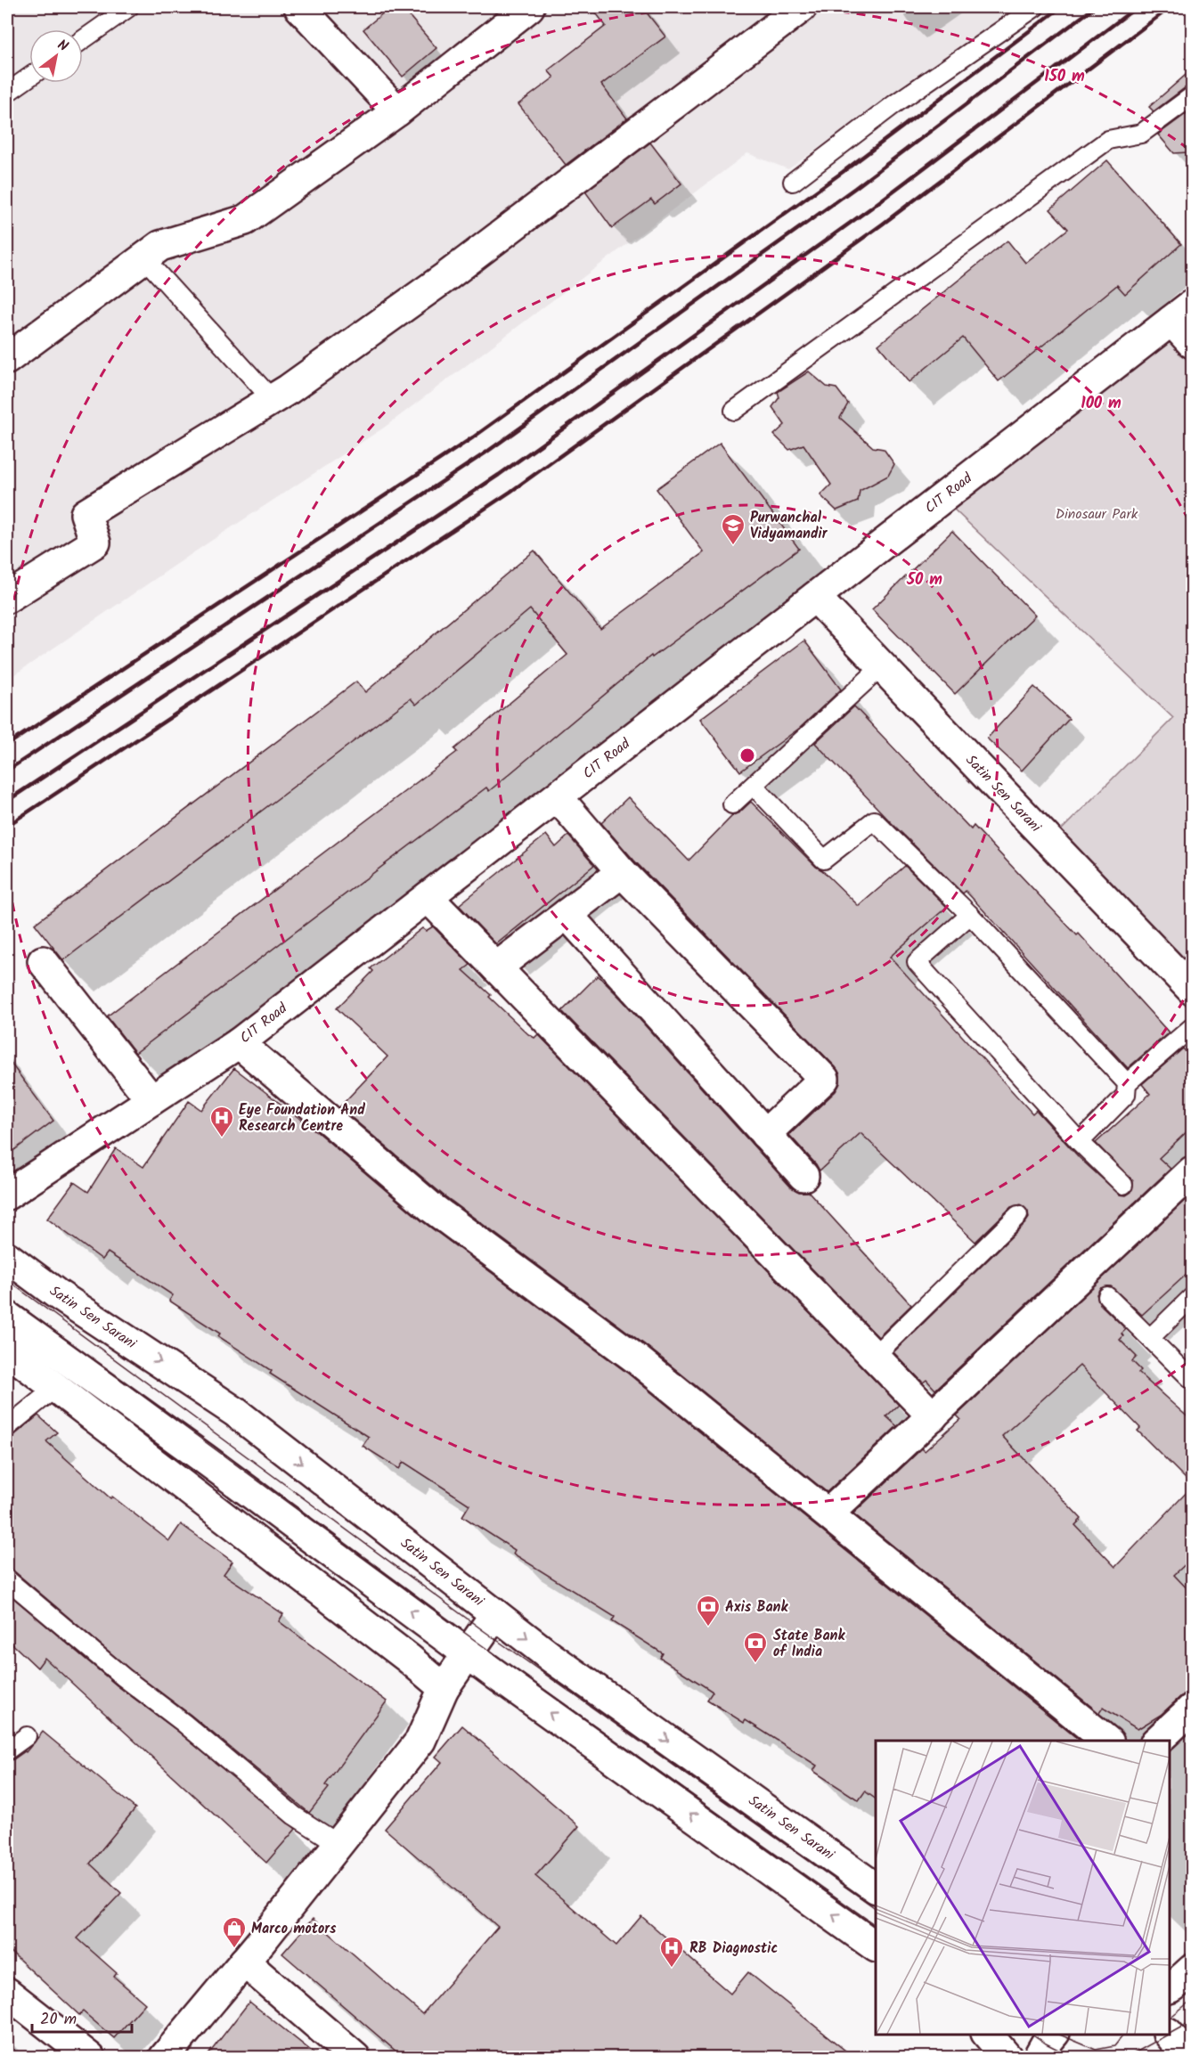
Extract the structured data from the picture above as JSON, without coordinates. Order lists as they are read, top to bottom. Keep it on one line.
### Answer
{"streets":{"street":["CIT Road","Satin Sen Sarani"]},"crossings":[["CIT Road","Satin Sen Sarani"]],"parks":["Dinosaur Park"],"places":{"school or university":["Purwanchal Vidyamandir"],"hospital":["Eye Foundation And Research Centre","RB Diagnostic"],"bank":["Axis Bank","State Bank of India"],"shop":["Marco motors"]},"scale_bar":"20 m","north":"top right","rings":["150 m","100 m","50 m"]}
